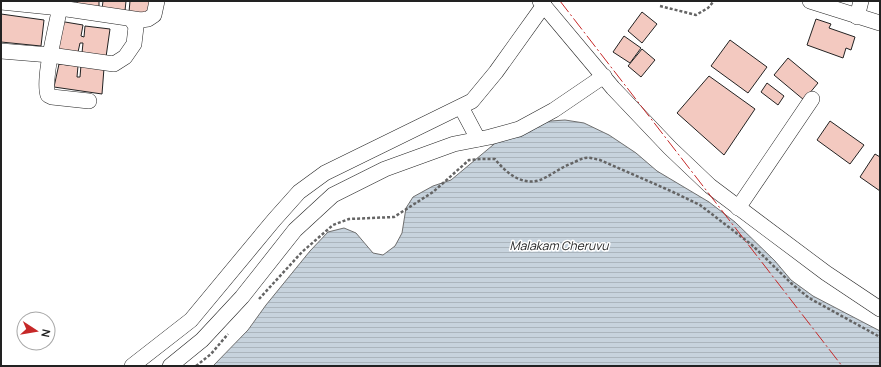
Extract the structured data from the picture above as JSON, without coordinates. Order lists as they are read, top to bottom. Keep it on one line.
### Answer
{"water":["Malakam Cheruvu"],"north":"right"}
